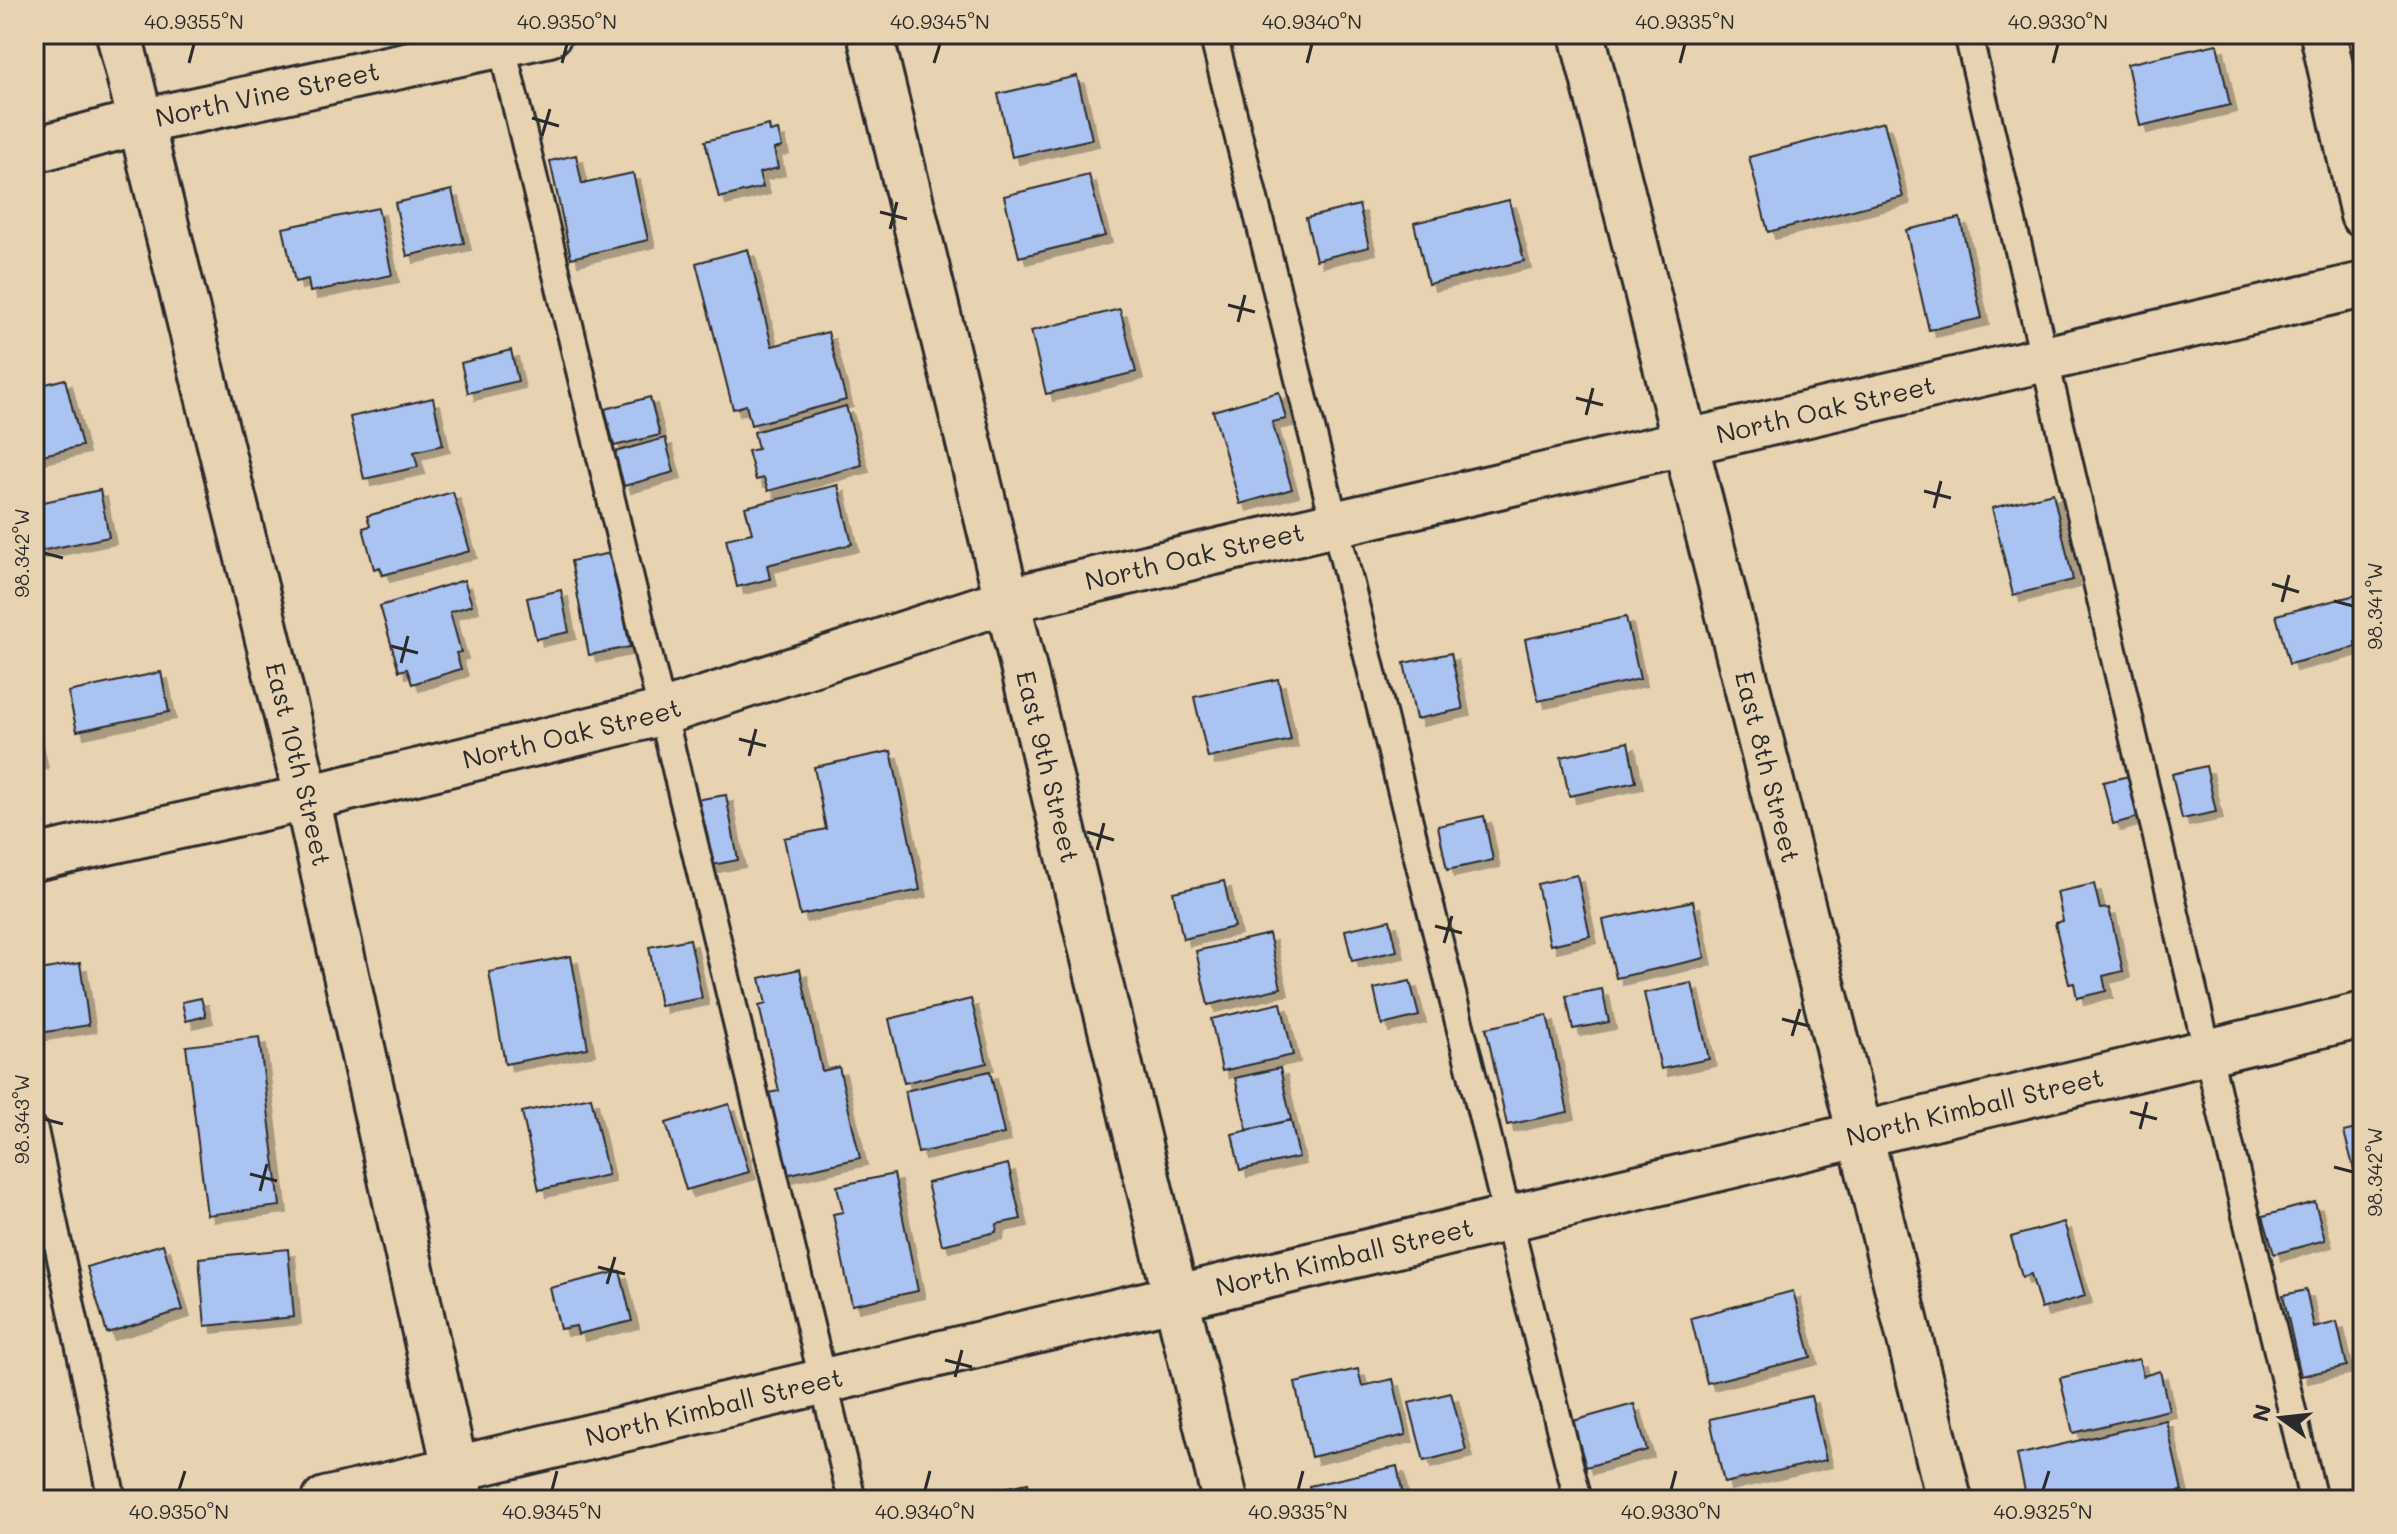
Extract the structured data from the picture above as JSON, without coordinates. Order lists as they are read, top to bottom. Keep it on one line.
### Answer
{"streets":{"street":["North Vine Street","North Oak Street","East 10th Street","East 9th Street","East 8th Street","North Kimball Street"]},"crossings":[["North Vine Street","East 10th Street"],["North Oak Street","East 10th Street"],["North Oak Street","East 9th Street"],["North Oak Street","East 8th Street"],["East 10th Street","North Kimball Street"],["East 9th Street","North Kimball Street"],["East 8th Street","North Kimball Street"]],"north":"left","coordinates":["40.9355°N","40.9350°N","40.9345°N","40.9340°N","40.9335°N","40.9330°N","98.342°W","98.341°W","98.343°W","40.9325°N"]}
